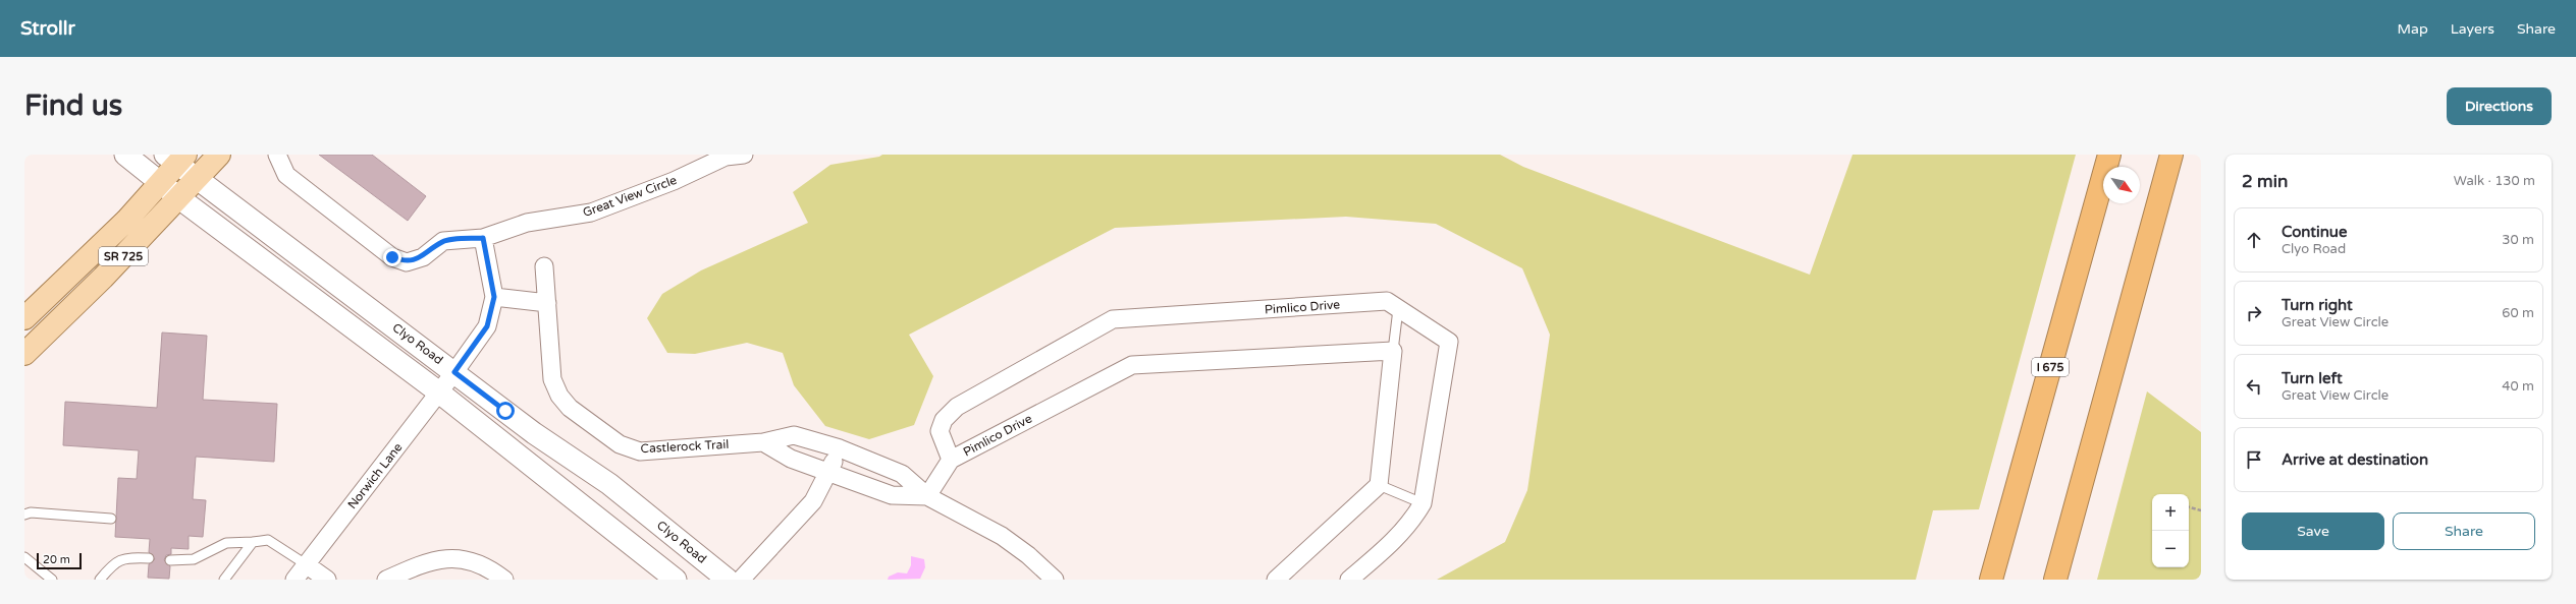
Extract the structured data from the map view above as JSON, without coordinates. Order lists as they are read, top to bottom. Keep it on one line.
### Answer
{"streets":{"highway":["I 675"],"main road":["SR 725"],"street":["Great View Circle","Pimlico Drive","Clyo Road","Castlerock Trail","Norwich Lane"]},"crossings":[["SR 725","Clyo Road"],["Pimlico Drive","Castlerock Trail"],["Clyo Road","Norwich Lane"]],"scale_bar":"20 m","north":"bottom right","page":{"header":"Strollr","nav":["Map","Layers","Share"],"buttons":["Directions",["Save","Share"]],"title":"Find us","heading":["2 min","Walk · 130 m"],"list":[["Continue","Clyo Road","30 m"],["Turn right","Great View Circle","60 m"],["Turn left","Great View Circle","40 m"],"Arrive at destination"],"map_buttons":["+","−"],"scale":"20 m"}}
